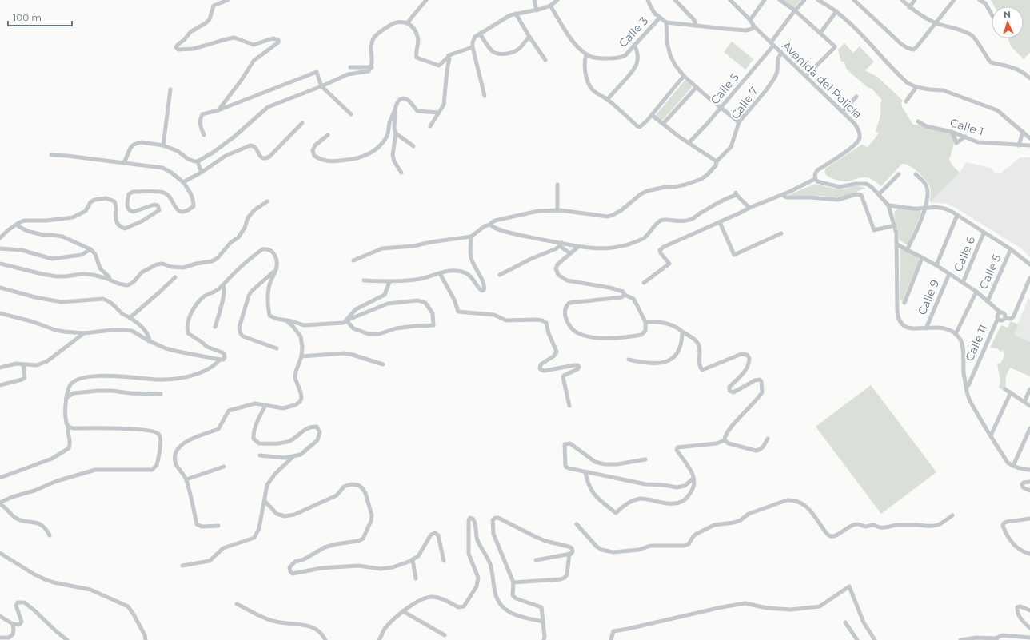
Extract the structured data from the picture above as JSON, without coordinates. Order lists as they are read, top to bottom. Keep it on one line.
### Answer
{"streets":{"street":["Calle 3","Avenida del Policía","Calle 5","Calle 7","Calle 1","Calle 6","Calle 9","Calle 11"]},"crossings":[["Calle 3","Avenida del Policía"],["Avenida del Policía","Calle 5"],["Avenida del Policía","Calle 7"]],"scale_bar":"100 m","north":"top"}
